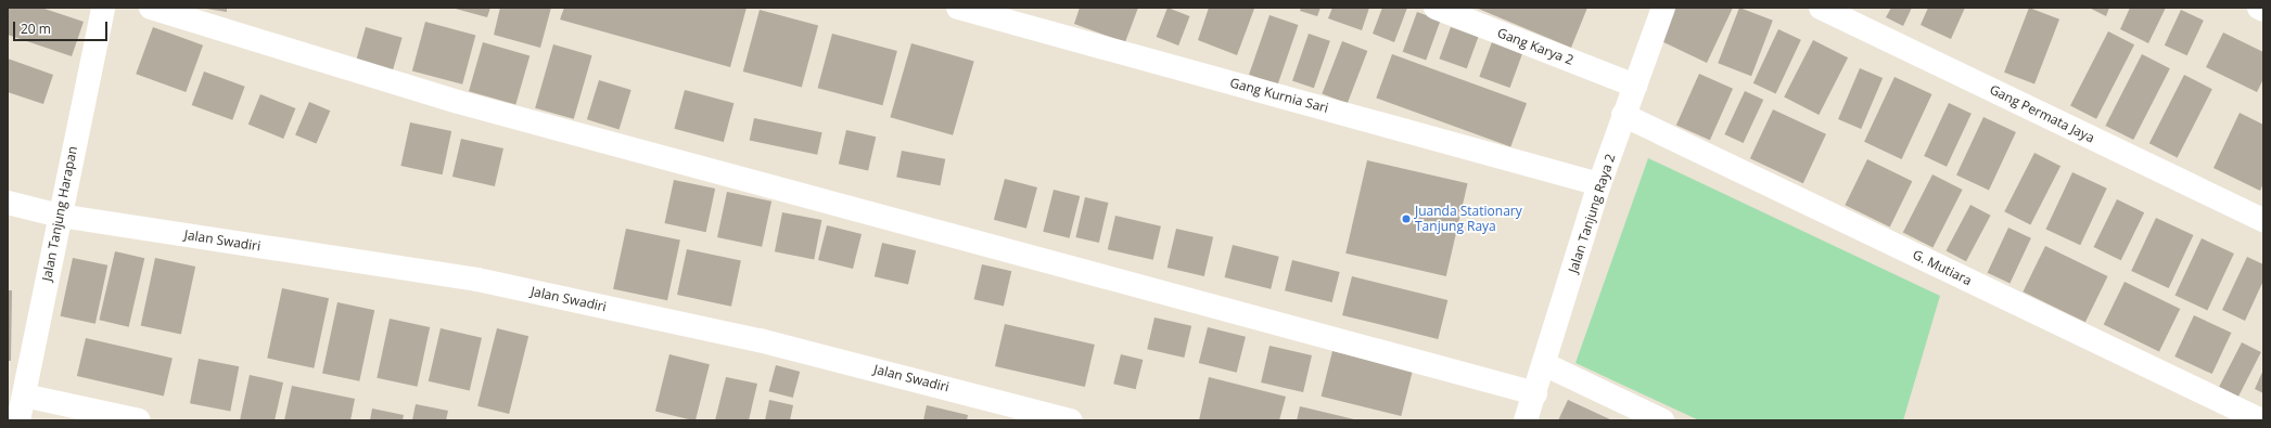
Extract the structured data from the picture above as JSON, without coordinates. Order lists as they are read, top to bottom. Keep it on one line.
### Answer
{"streets":{"street":["Gang Karya 2","Gang Kurnia Sari","Gang Permata Jaya","Jalan Tanjung Harapan","Jalan Tanjung Raya 2","Jalan Swadiri","G. Mutiara"]},"crossings":[["Gang Karya 2","Jalan Tanjung Raya 2"],["Gang Kurnia Sari","Jalan Tanjung Raya 2"],["Jalan Tanjung Harapan","Jalan Swadiri"],["Jalan Tanjung Raya 2","G. Mutiara"]],"places":["Juanda Stationary Tanjung Raya"],"scale_bar":"20 m"}
